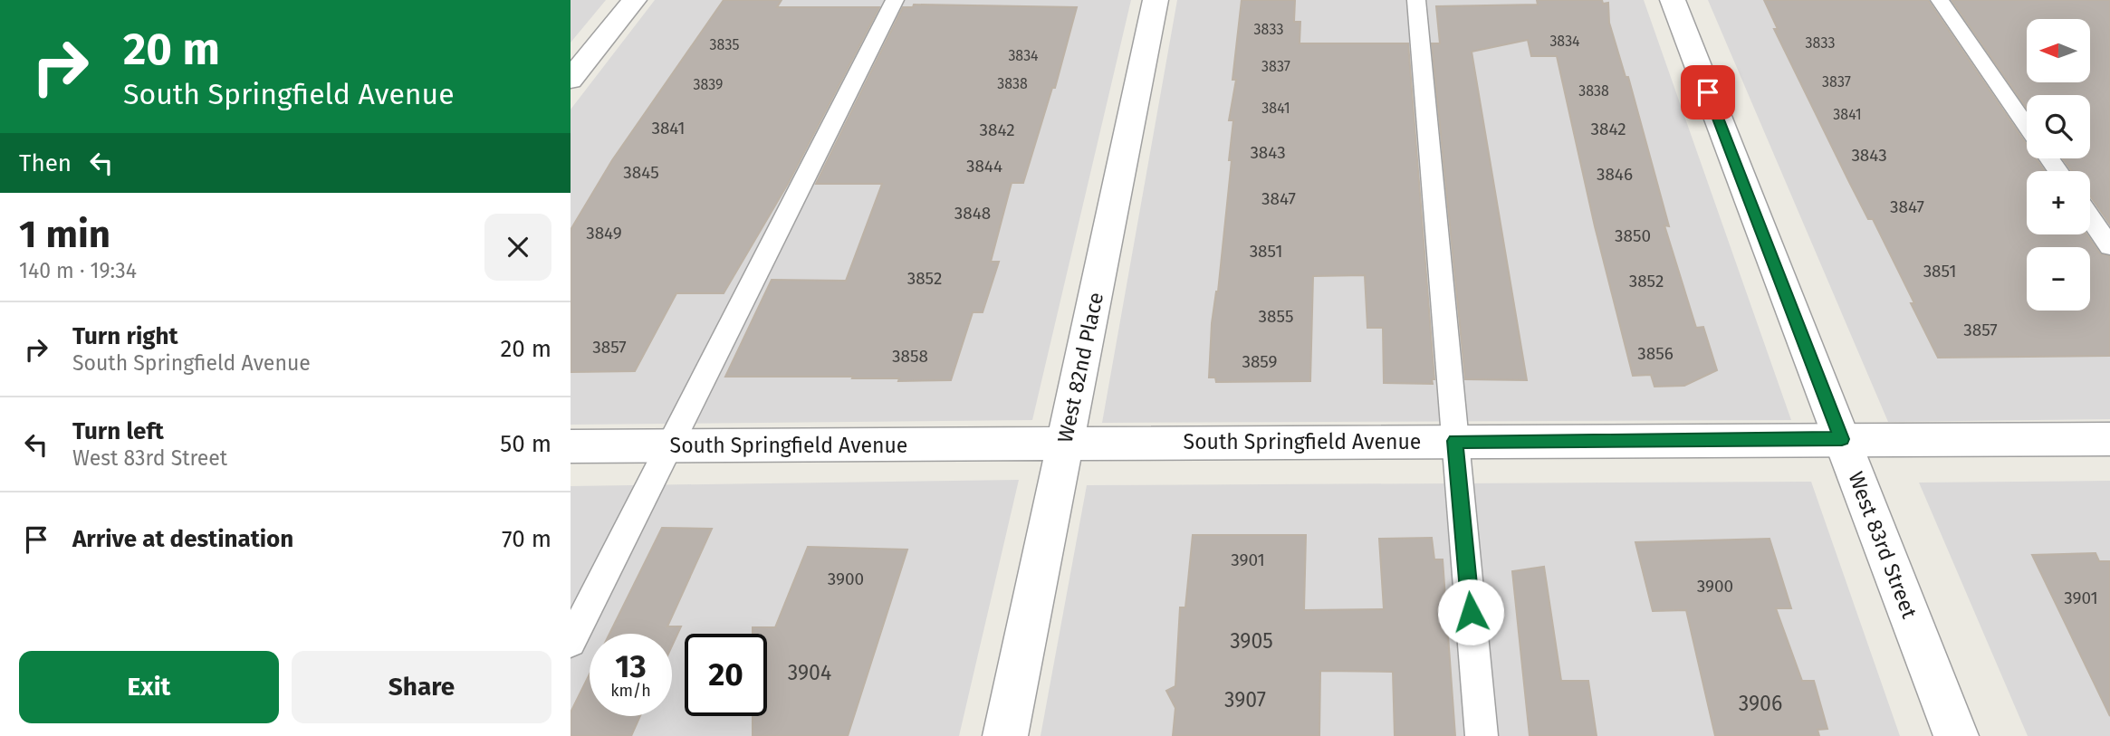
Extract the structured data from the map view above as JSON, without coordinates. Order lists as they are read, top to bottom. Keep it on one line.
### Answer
{"streets":{"street":["West 82nd Place","South Springfield Avenue","West 83rd Street"]},"crossings":[["West 82nd Place","South Springfield Avenue"],["South Springfield Avenue","West 83rd Street"]],"house_numbers":["3833","3834","3833","3835","3834","3837","3837","3838","3839","3838","3841","3841","3841","3842","3842","3843","3843","3844","3845","3846","3847","3847","3848","3849","3850","3851","3851","3852","3852","3855","3857","3857","3856","3858","3859","3901","3900","3900","3901","3905","3904","3907","3906"],"north":"left","page":{"turn":["20 m","South Springfield Avenue"],"map_buttons":["+","−"],"then":"Then","heading":["1 min","140 m · 19:34"],"list":[{"name":"Turn right","note":"South Springfield Avenue","value":"20 m"},{"name":"Turn left","note":"West 83rd Street","value":"50 m"},{"name":"Arrive at destination","value":"70 m"}],"speed":"13 km/h","limit":"20","buttons":["Exit","Share"]}}
